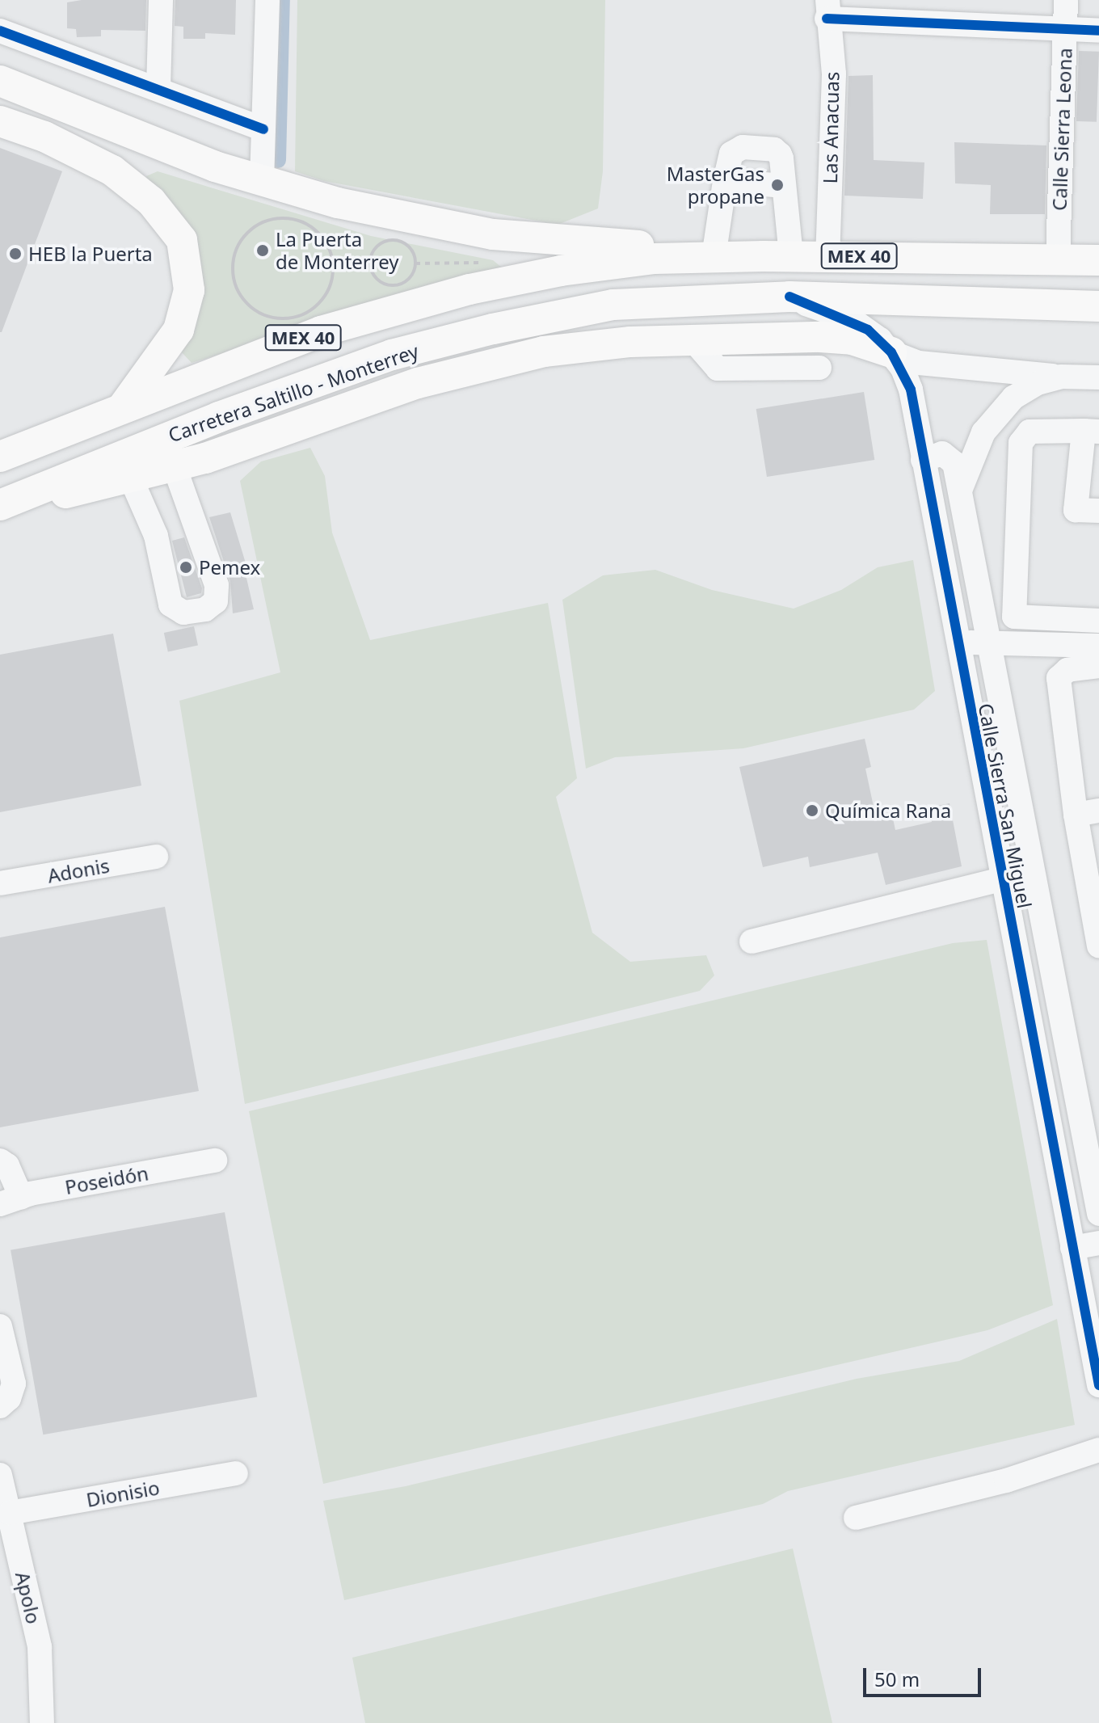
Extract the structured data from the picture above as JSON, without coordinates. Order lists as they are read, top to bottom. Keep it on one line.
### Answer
{"streets":{"main road":["MEX 40","Carretera Saltillo - Monterrey"],"street":["Las Anacuas","Calle Sierra Leona","Calle Sierra San Miguel","Adonis","Poseidón","Dionisio","Apolo"]},"crossings":[["Las Anacuas","MEX 40"],["Calle Sierra Leona","MEX 40"],["Carretera Saltillo - Monterrey","Calle Sierra San Miguel"],["Dionisio","Apolo"]],"places":["MasterGas propane","La Puerta de Monterrey","HEB la Puerta","Pemex","Química Rana"],"scale_bar":"50 m"}
